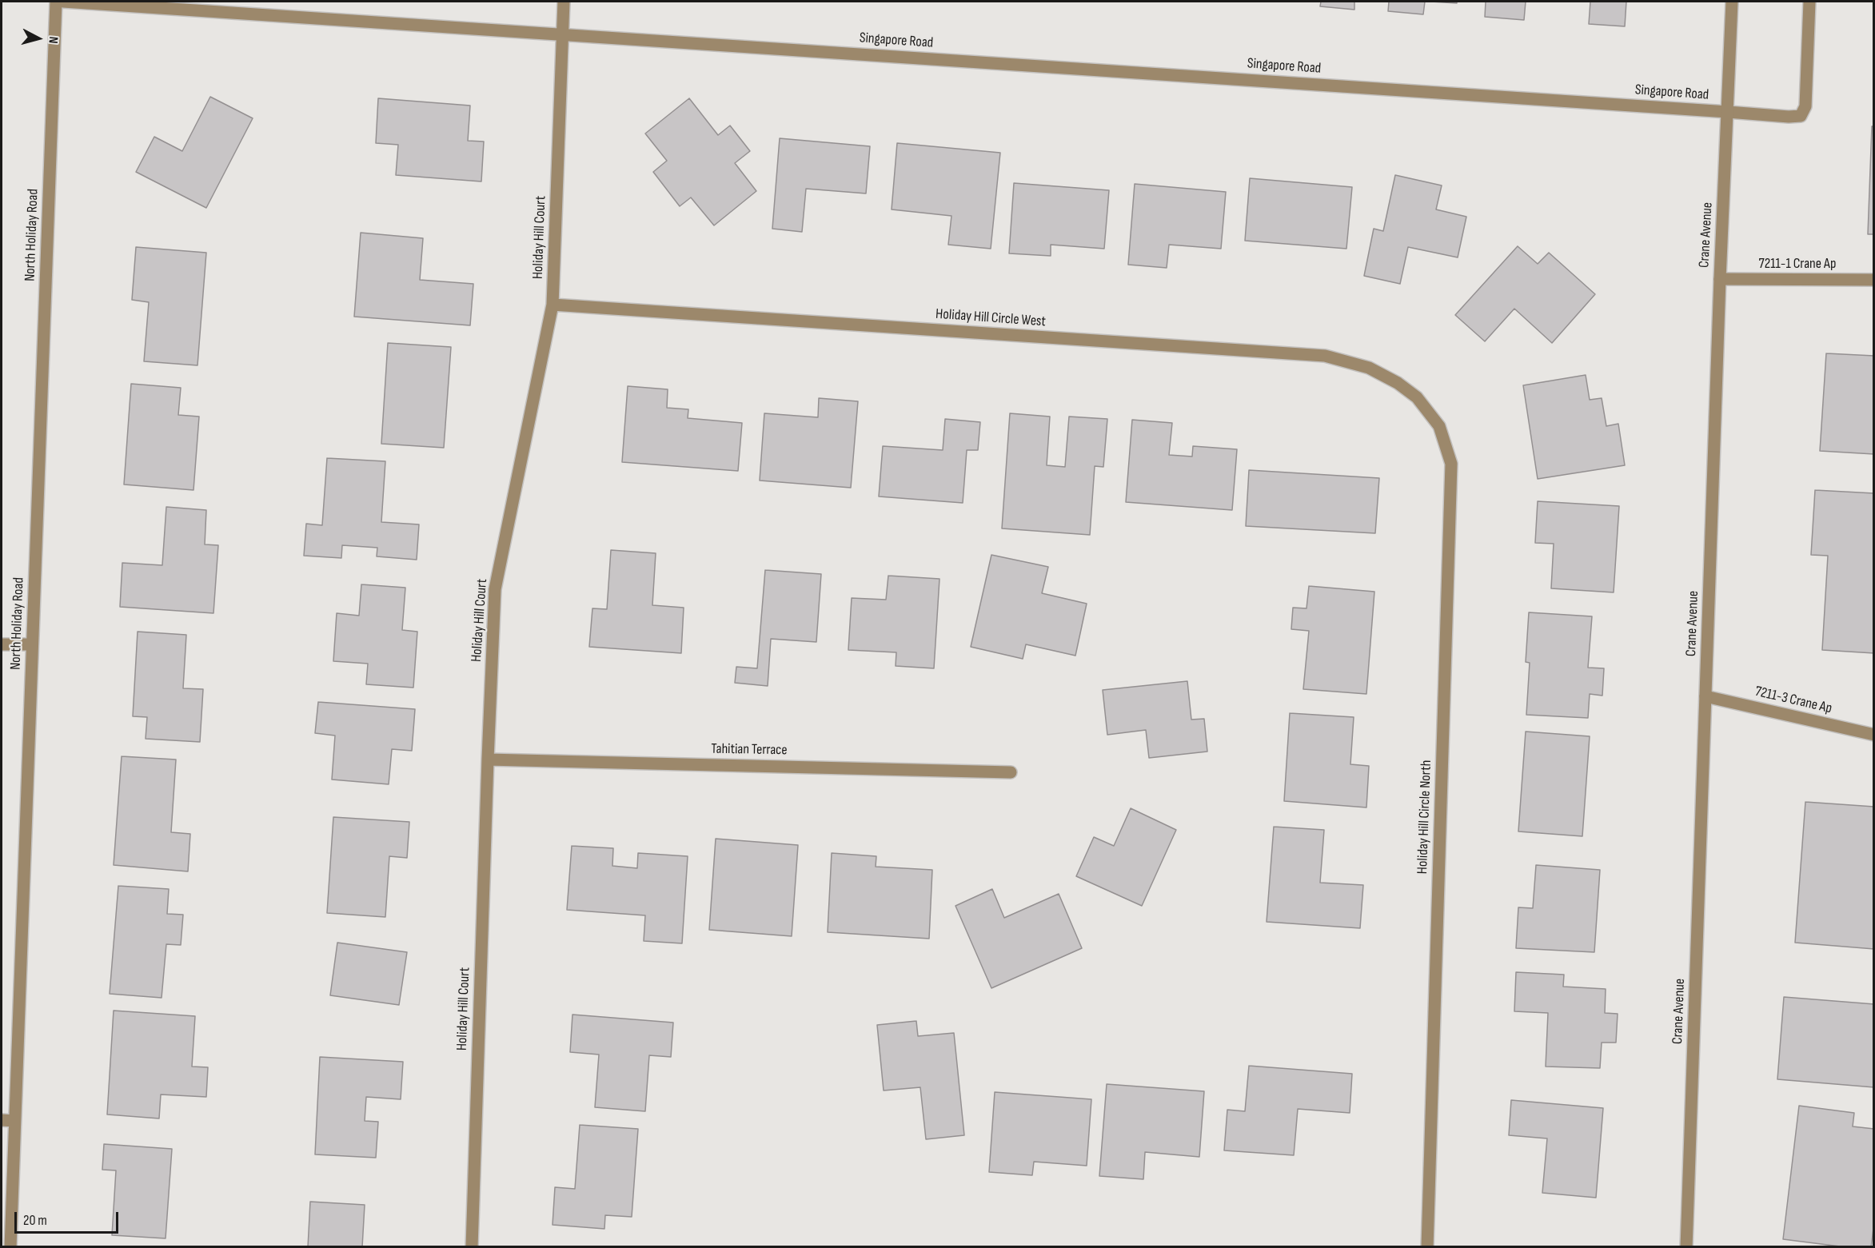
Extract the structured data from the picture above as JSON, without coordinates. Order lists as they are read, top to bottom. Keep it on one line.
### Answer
{"streets":{"street":["Singapore Road","North Holiday Road","Crane Avenue","Holiday Hill Court","7211-1 Crane Ap","Holiday Hill Circle West","7211-3 Crane Ap","Tahitian Terrace","Holiday Hill Circle North"]},"crossings":[["Singapore Road","Crane Avenue"],["Singapore Road","Holiday Hill Court"],["Crane Avenue","7211-1 Crane Ap"],["Crane Avenue","7211-3 Crane Ap"],["Holiday Hill Court","Holiday Hill Circle West"],["Holiday Hill Court","Tahitian Terrace"],["Holiday Hill Circle West","Holiday Hill Circle North"]],"scale_bar":"20 m","north":"right"}
